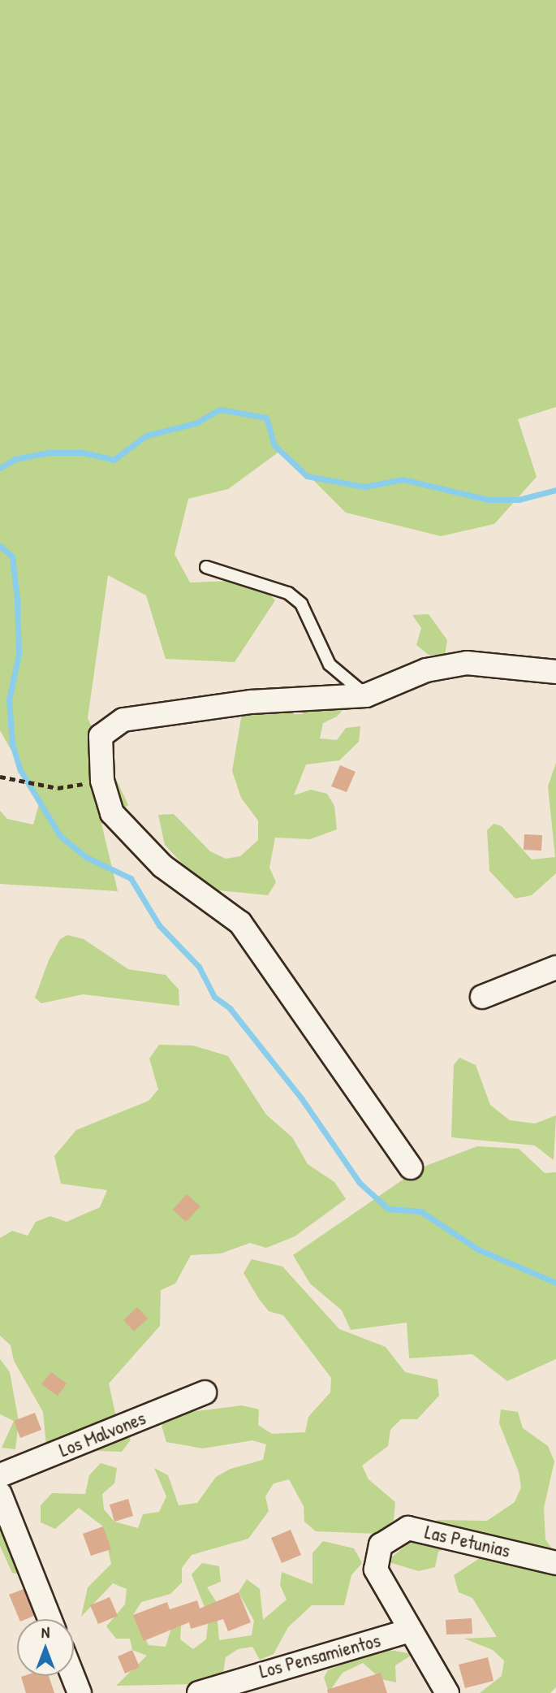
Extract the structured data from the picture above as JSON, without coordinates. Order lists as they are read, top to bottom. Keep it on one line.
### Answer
{"streets":{"street":["Los Malvones","Las Petunias","Los Pensamientos"]},"crossings":[["Las Petunias","Los Pensamientos"]],"north":"top"}
